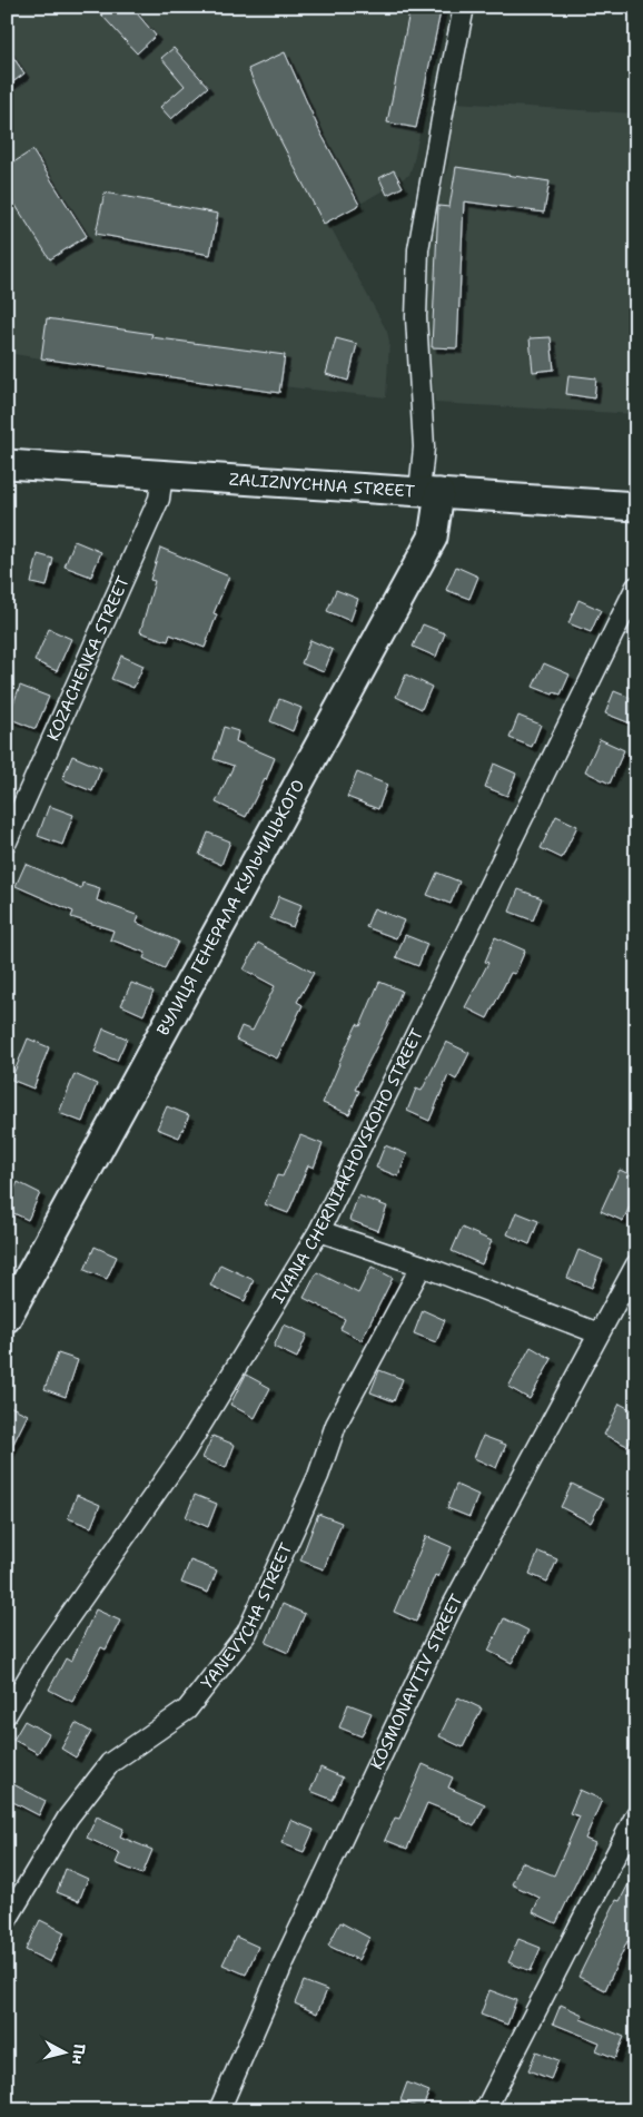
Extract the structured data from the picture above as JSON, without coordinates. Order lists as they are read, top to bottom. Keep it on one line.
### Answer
{"streets":{"street":["ZALIZNYCHNA STREET","KOZACHENKA STREET","ВУЛИЦЯ ГЕНЕРАЛА КУЛЬЧИЦЬКОГО","IVANA CHERNIAKHOVSKOHO STREET","YANEVYCHA STREET","KOSMONAVTIV STREET"]},"crossings":[["ZALIZNYCHNA STREET","KOZACHENKA STREET"],["ZALIZNYCHNA STREET","ВУЛИЦЯ ГЕНЕРАЛА КУЛЬЧИЦЬКОГО"]],"north":"right"}
